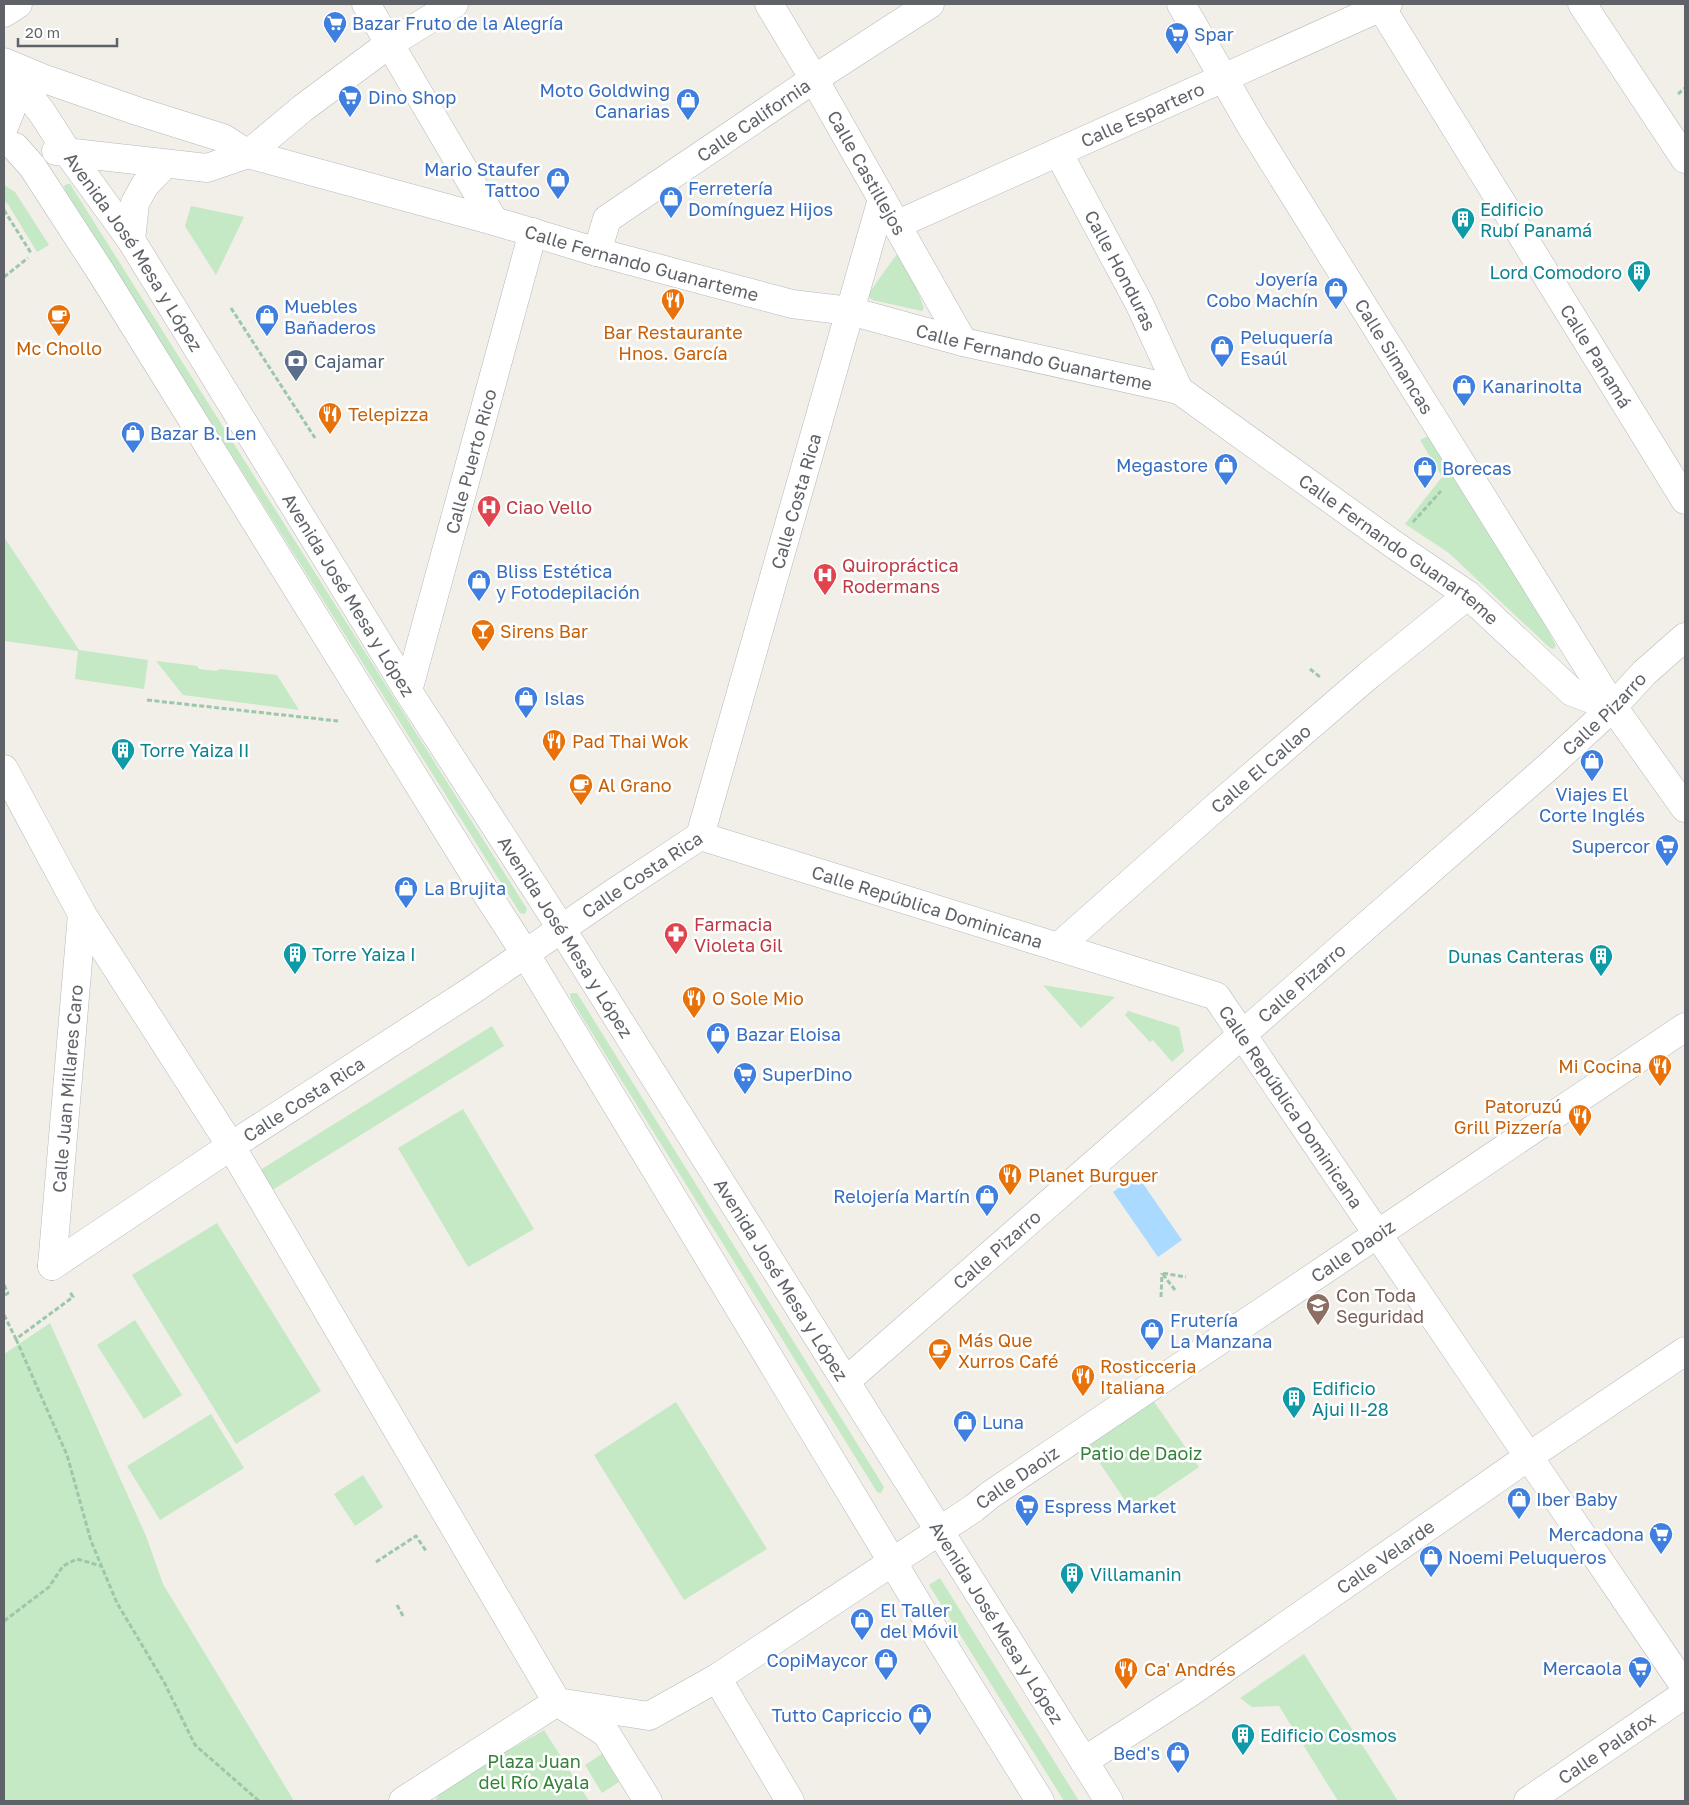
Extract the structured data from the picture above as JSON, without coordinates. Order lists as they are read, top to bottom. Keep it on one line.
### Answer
{"streets":{"street":["Calle Espartero","Calle California","Calle Castillejos","Avenida José Mesa y López","Calle Fernando Guanarteme","Calle Honduras","Calle Panamá","Calle Simancas","Calle Puerto Rico","Calle Costa Rica","Calle Pizarro","Calle El Callao","Calle República Dominicana","Calle Juan Millares Caro","Calle Daoiz","Calle Velarde","Calle Palafox"]},"crossings":[["Calle Espartero","Calle Castillejos"],["Calle Espartero","Calle Honduras"],["Calle Espartero","Calle Panamá"],["Calle Espartero","Calle Simancas"],["Calle California","Calle Castillejos"],["Calle California","Calle Fernando Guanarteme"],["Calle Castillejos","Calle Fernando Guanarteme"],["Calle Castillejos","Calle Costa Rica"],["Avenida José Mesa y López","Calle Fernando Guanarteme"],["Avenida José Mesa y López","Calle Puerto Rico"],["Avenida José Mesa y López","Calle Costa Rica"],["Avenida José Mesa y López","Calle Pizarro"],["Avenida José Mesa y López","Calle Daoiz"],["Avenida José Mesa y López","Calle Velarde"],["Calle Fernando Guanarteme","Calle Honduras"],["Calle Fernando Guanarteme","Calle Simancas"],["Calle Fernando Guanarteme","Calle Puerto Rico"],["Calle Fernando Guanarteme","Calle Costa Rica"],["Calle Fernando Guanarteme","Calle Pizarro"],["Calle Fernando Guanarteme","Calle El Callao"],["Calle Simancas","Calle Pizarro"],["Calle Costa Rica","Calle República Dominicana"],["Calle Costa Rica","Calle Juan Millares Caro"],["Calle Pizarro","Calle República Dominicana"],["Calle El Callao","Calle República Dominicana"],["Calle República Dominicana","Calle Daoiz"],["Calle República Dominicana","Calle Velarde"]],"parks":["Patio de Daoiz","Plaza Juan del Río Ayala"],"places":{"supermarket":["Bazar Fruto de la Alegría","Spar","Dino Shop","Supercor","SuperDino","Espress Market","Mercadona","Mercaola"],"shop":["Moto Goldwing Canarias","Mario Staufer Tattoo","Ferretería Domínguez Hijos","Joyería Cobo Machín","Muebles Bañaderos","Peluquería Esaúl","Kanarinolta","Bazar B. Len","Megastore","Borecas","Bliss Estética y Fotodepilación","Islas","Viajes El Corte Inglés","La Brujita","Bazar Eloisa","Relojería Martín","Frutería La Manzana","Luna","Iber Baby","Noemi Peluqueros","El Taller del Móvil","CopiMaycor","Tutto Capriccio","Bed's"],"building":["Edificio Rubí Panamá","Lord Comodoro","Torre Yaiza II","Torre Yaiza I","Dunas Canteras","Edificio Ajui II-28","Villamanin","Edificio Cosmos"],"restaurant":["Bar Restaurante Hnos. García","Telepizza","Pad Thai Wok","O Sole Mio","Mi Cocina","Patoruzú Grill Pizzería","Planet Burguer","Rosticceria Italiana","Ca' Andrés"],"cafe":["Mc Chollo","Al Grano","Más Que Xurros Café"],"bank":["Cajamar"],"hospital":["Ciao Vello","Quiropráctica Rodermans"],"bar":["Sirens Bar"],"pharmacy":["Farmacia Violeta Gil"],"school or university":["Con Toda Seguridad"]},"scale_bar":"20 m"}
